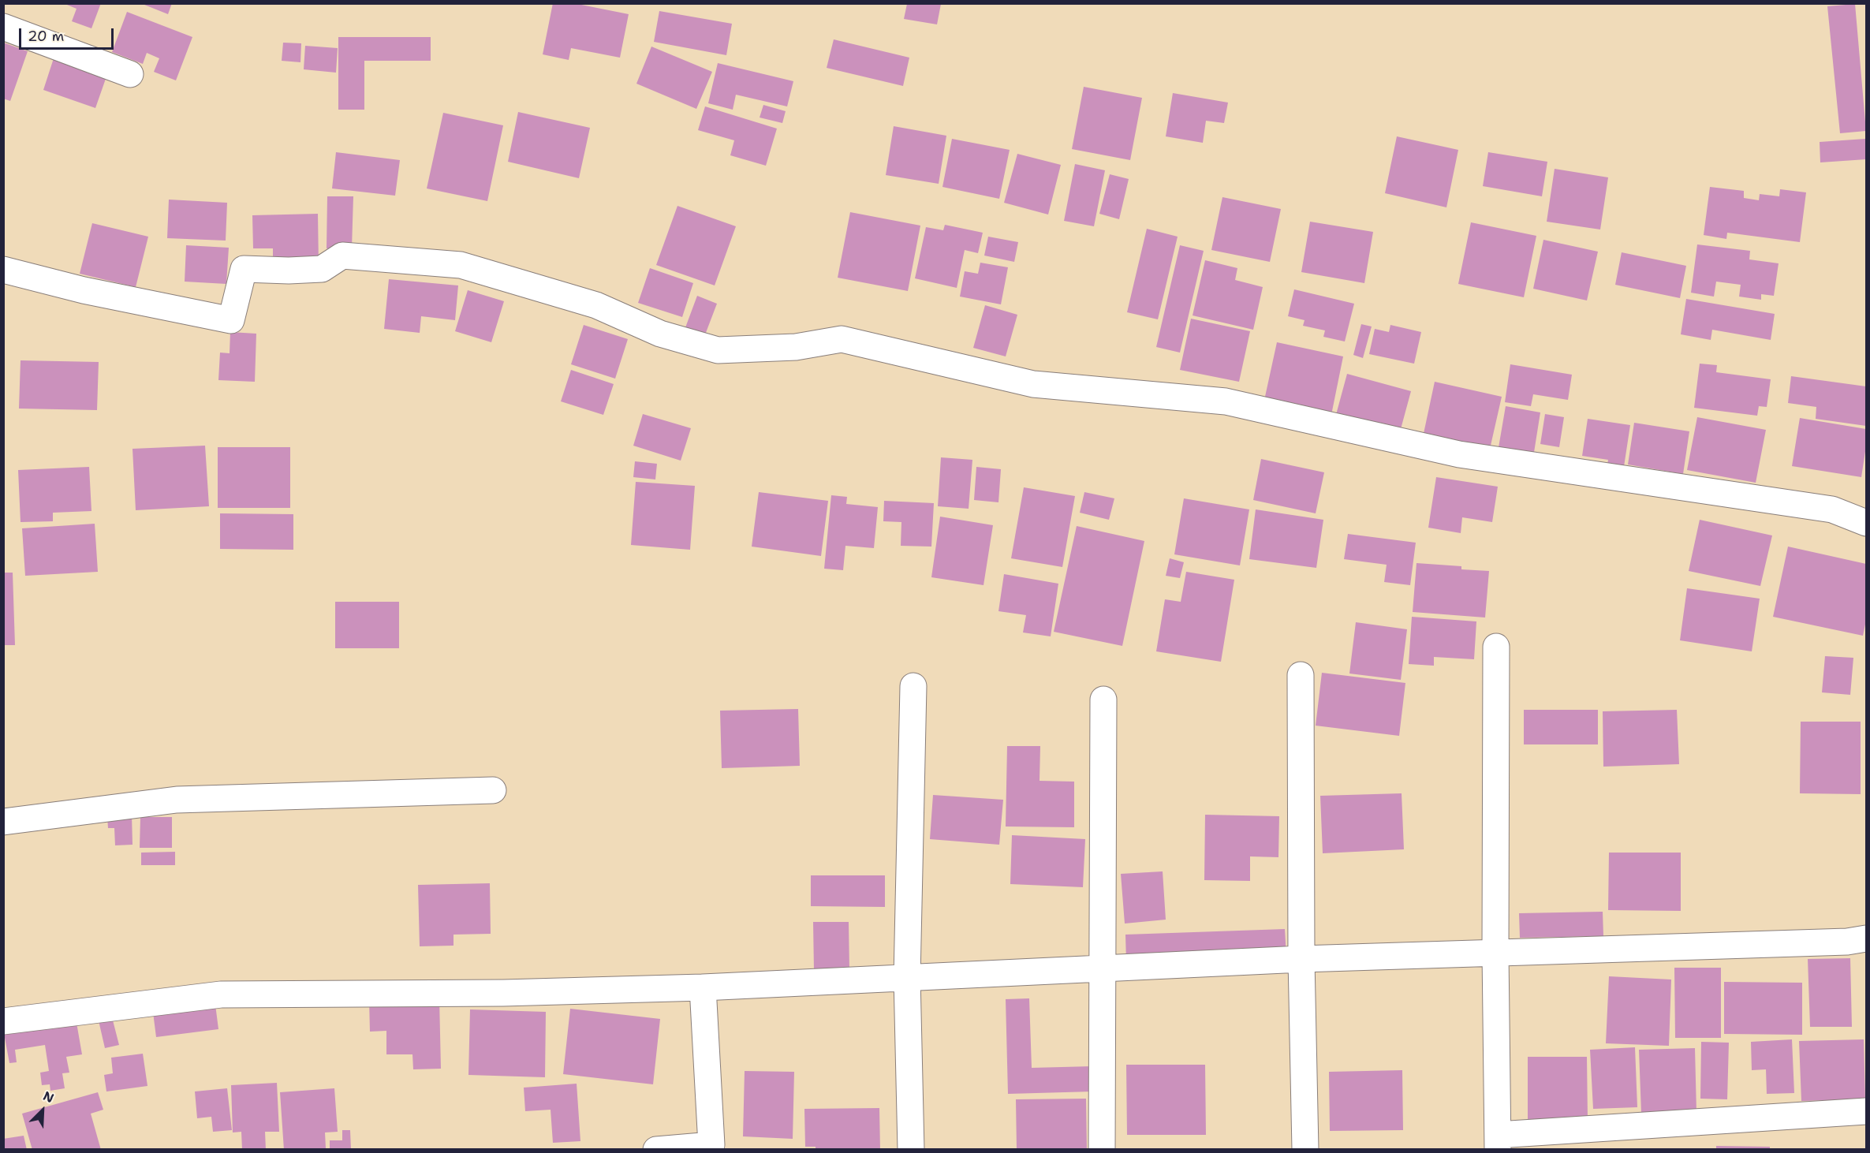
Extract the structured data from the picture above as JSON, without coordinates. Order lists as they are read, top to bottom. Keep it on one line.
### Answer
{"scale_bar":"20 m","north":"top right"}
